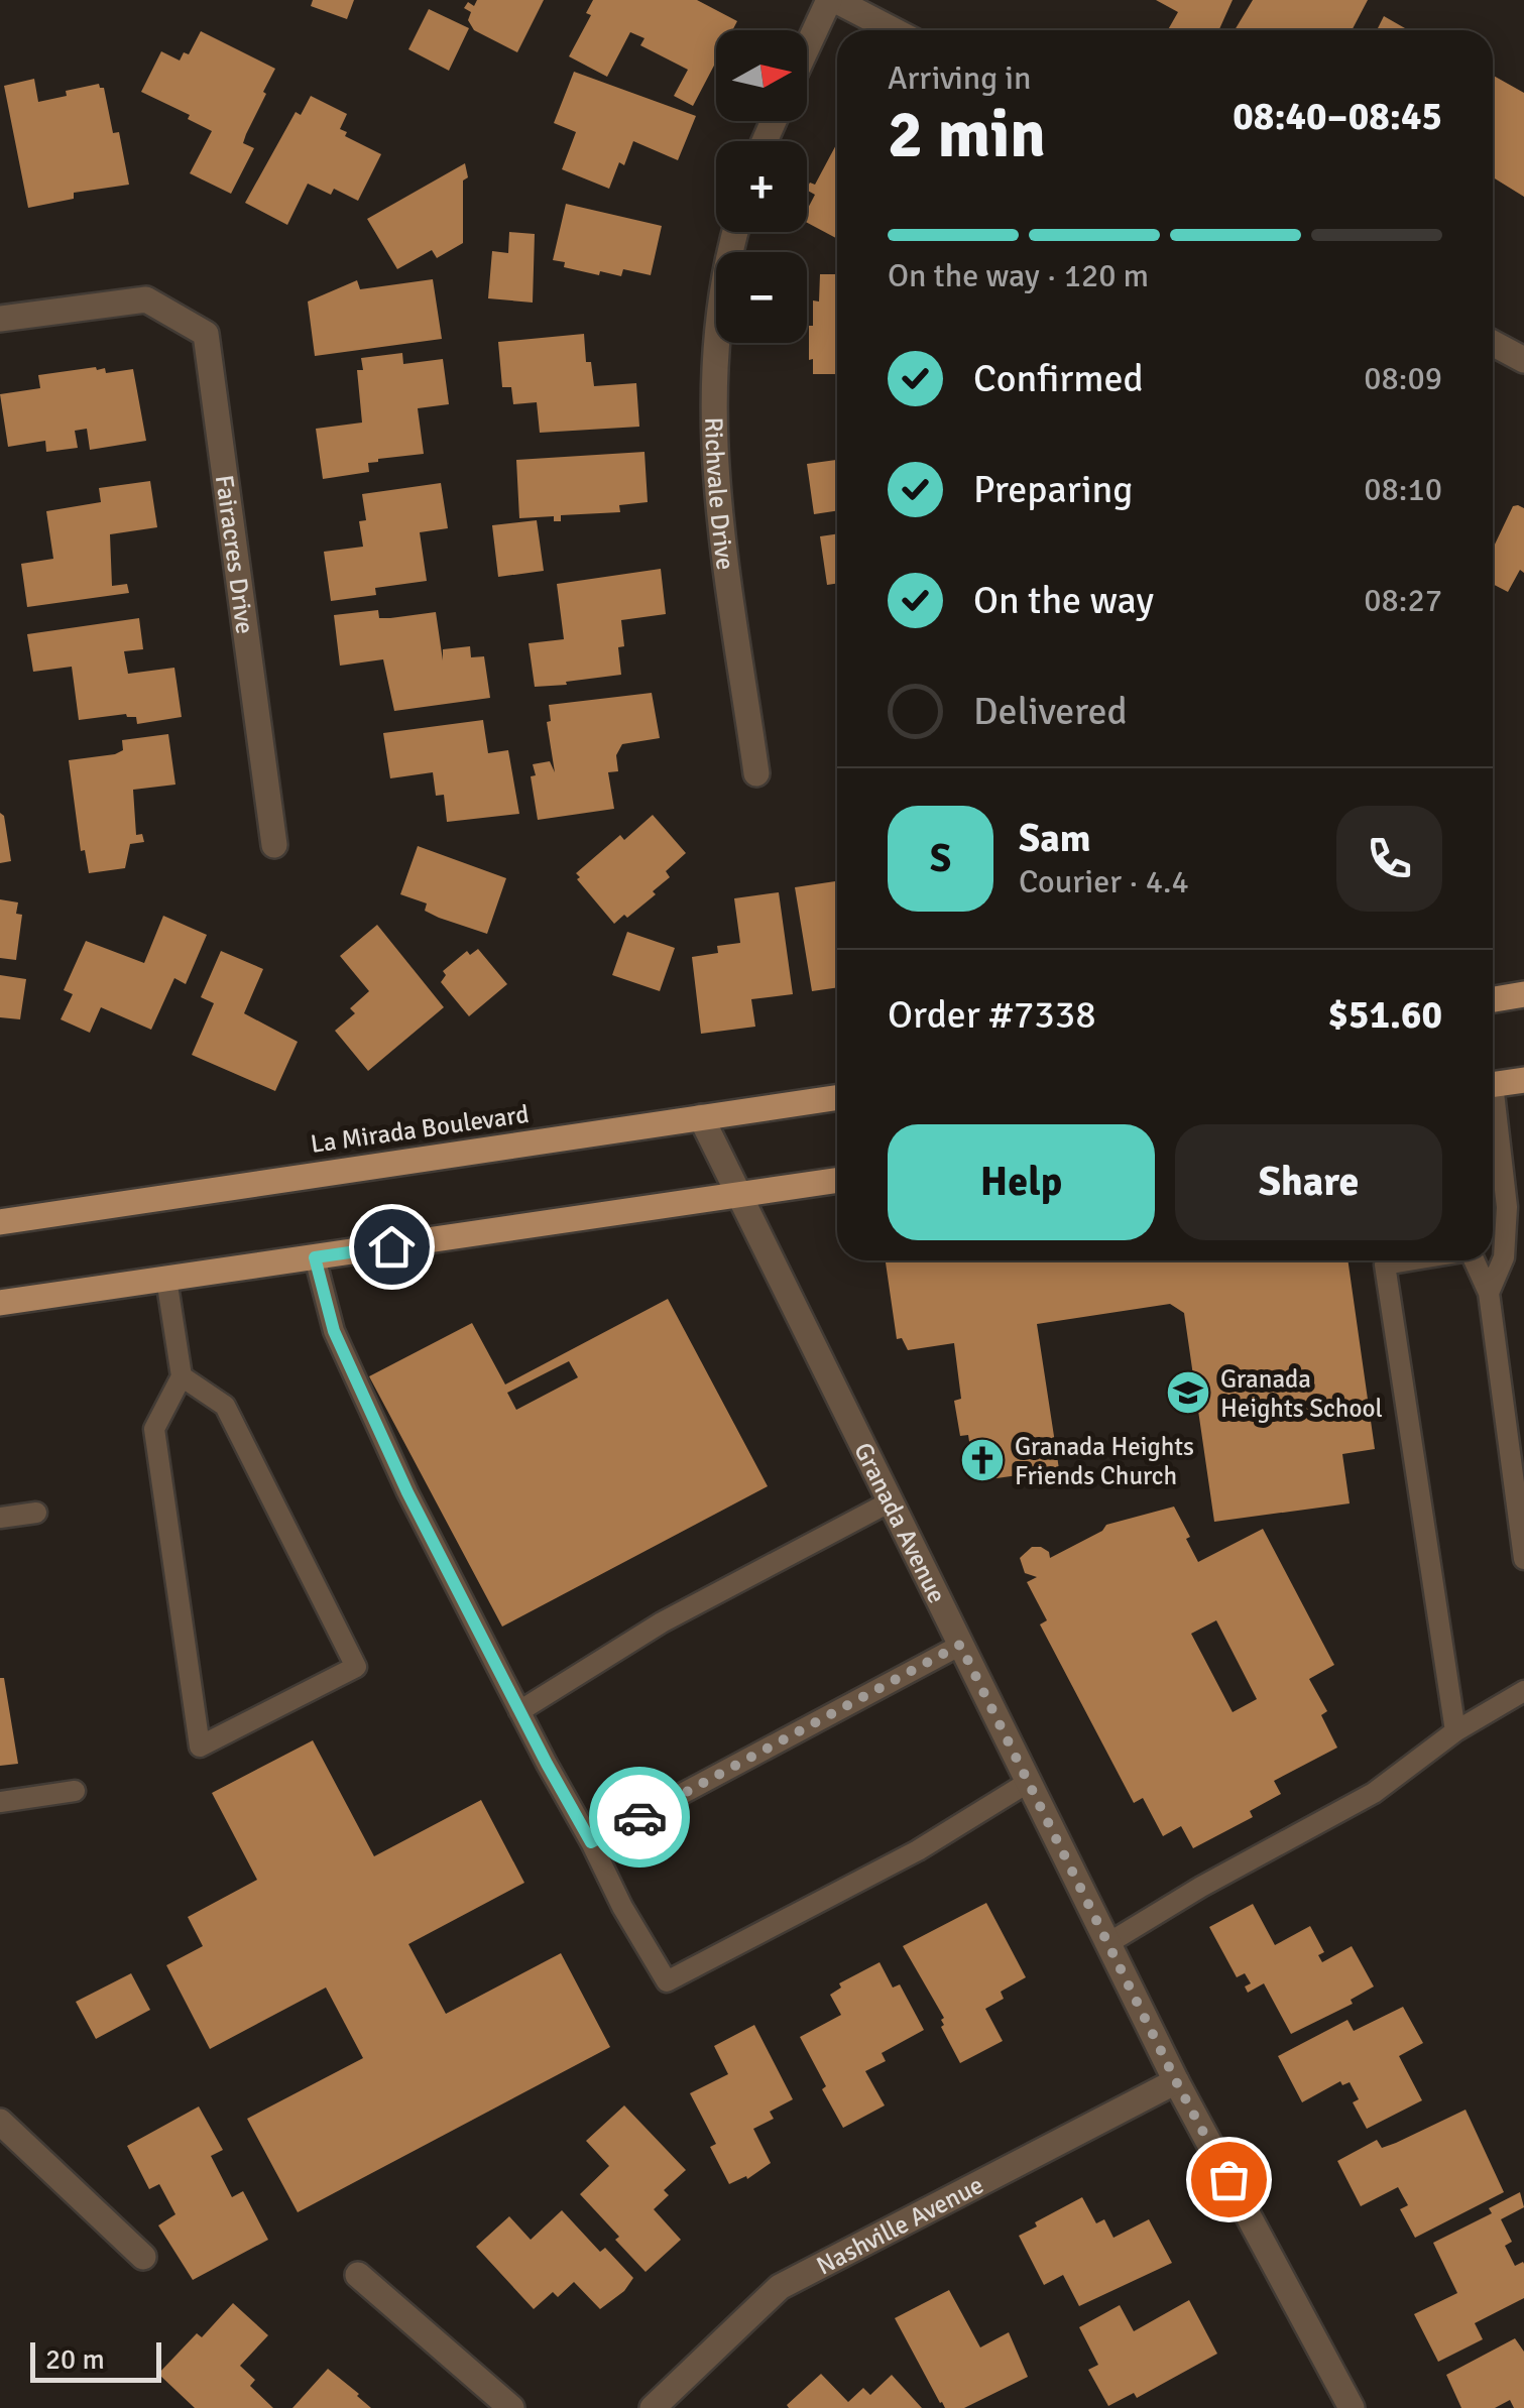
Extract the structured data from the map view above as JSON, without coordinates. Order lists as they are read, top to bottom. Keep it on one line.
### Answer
{"streets":{"main road":["La Mirada Boulevard"],"street":["Richvale Drive","Fairacres Drive","Granada Avenue","Nashville Avenue"]},"crossings":[["La Mirada Boulevard","Granada Avenue"],["Granada Avenue","Nashville Avenue"]],"places":{"school or university":["Granada Heights School"],"church":["Granada Heights Friends Church"]},"scale_bar":"20 m","north":"right","page":{"map_buttons":["+","−"],"heading":["2 min","Arriving in","08:40–08:45"],"panel":["Sam","Courier · 4.4","Order #7338","$51.60"],"bar":"On the way · 120 m","list":[["Confirmed","08:09"],["Preparing","08:10"],["On the way","08:27"],"Delivered"],"round":"S","buttons":["Help","Share"],"scale":"20 m"}}
